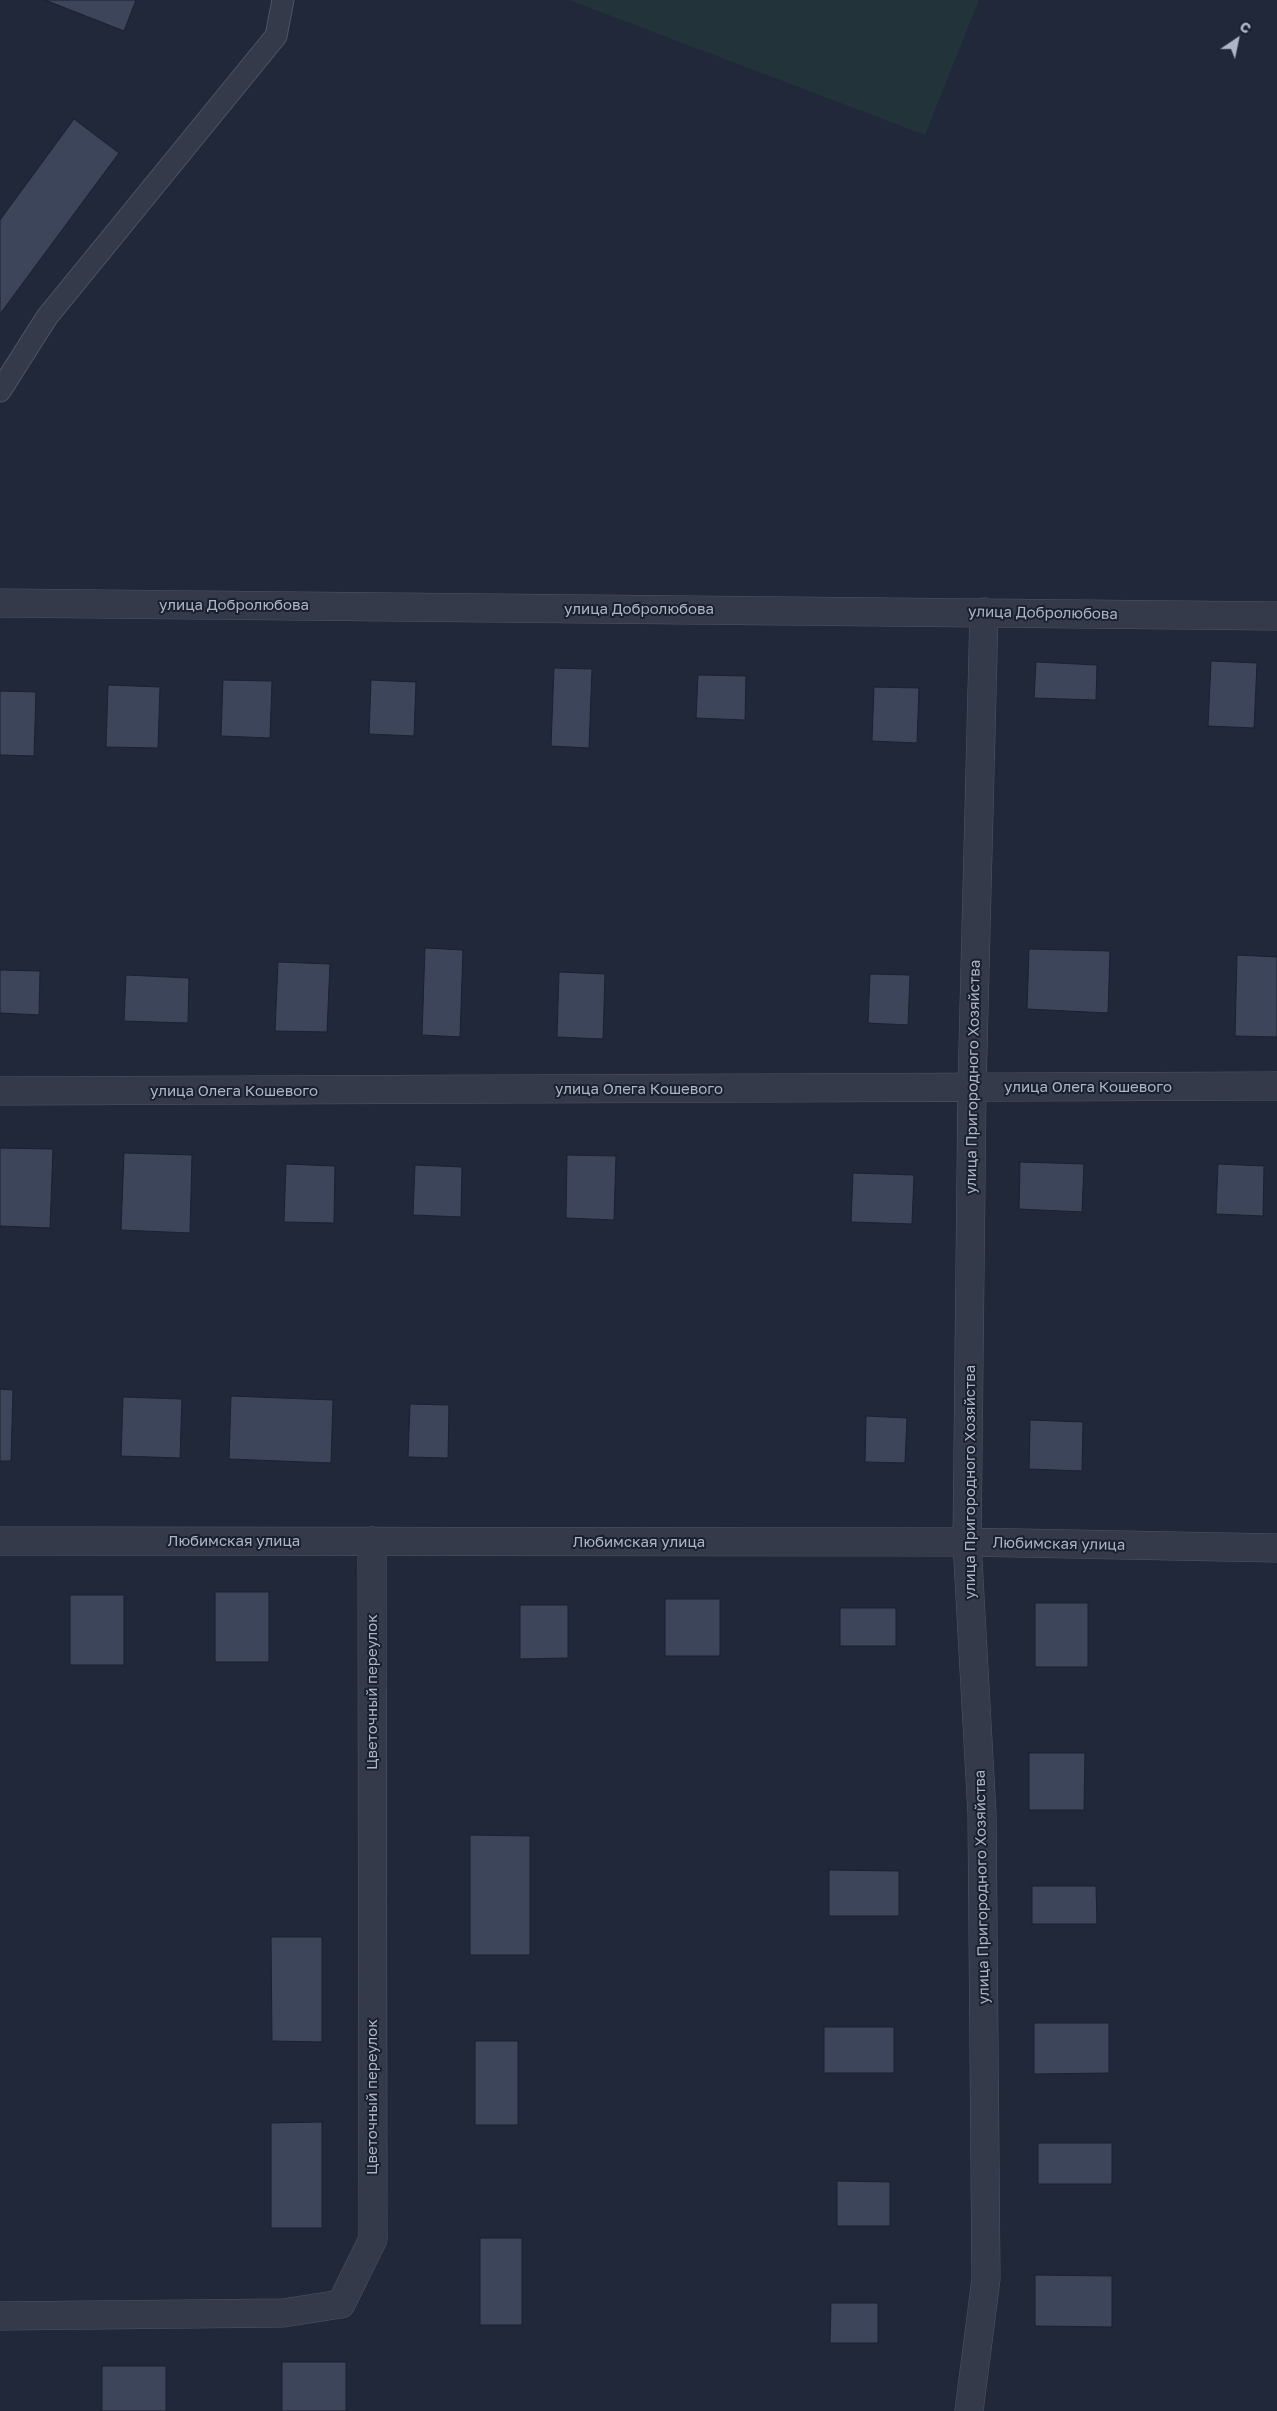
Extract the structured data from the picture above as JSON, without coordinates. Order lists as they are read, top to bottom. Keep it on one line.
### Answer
{"streets":{"street":["улица Добролюбова","улица Пригородного Хозяйства","улица Олега Кошевого","Любимская улица","Цветочный переулок"]},"crossings":[["улица Добролюбова","улица Пригородного Хозяйства"],["улица Пригородного Хозяйства","улица Олега Кошевого"],["улица Пригородного Хозяйства","Любимская улица"],["Любимская улица","Цветочный переулок"]],"north":"top right"}
